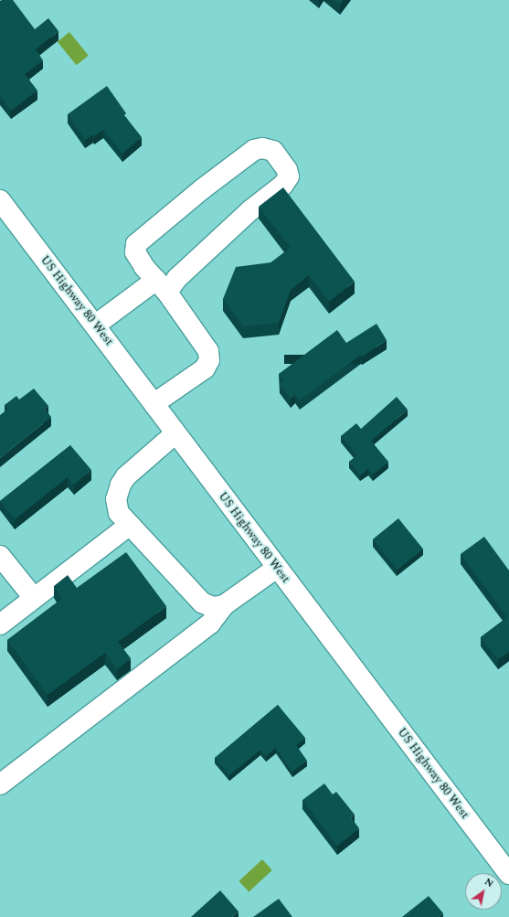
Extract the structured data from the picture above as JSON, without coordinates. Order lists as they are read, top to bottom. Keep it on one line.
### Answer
{"streets":{"main road":["US Highway 80 West"]},"north":"top right"}
